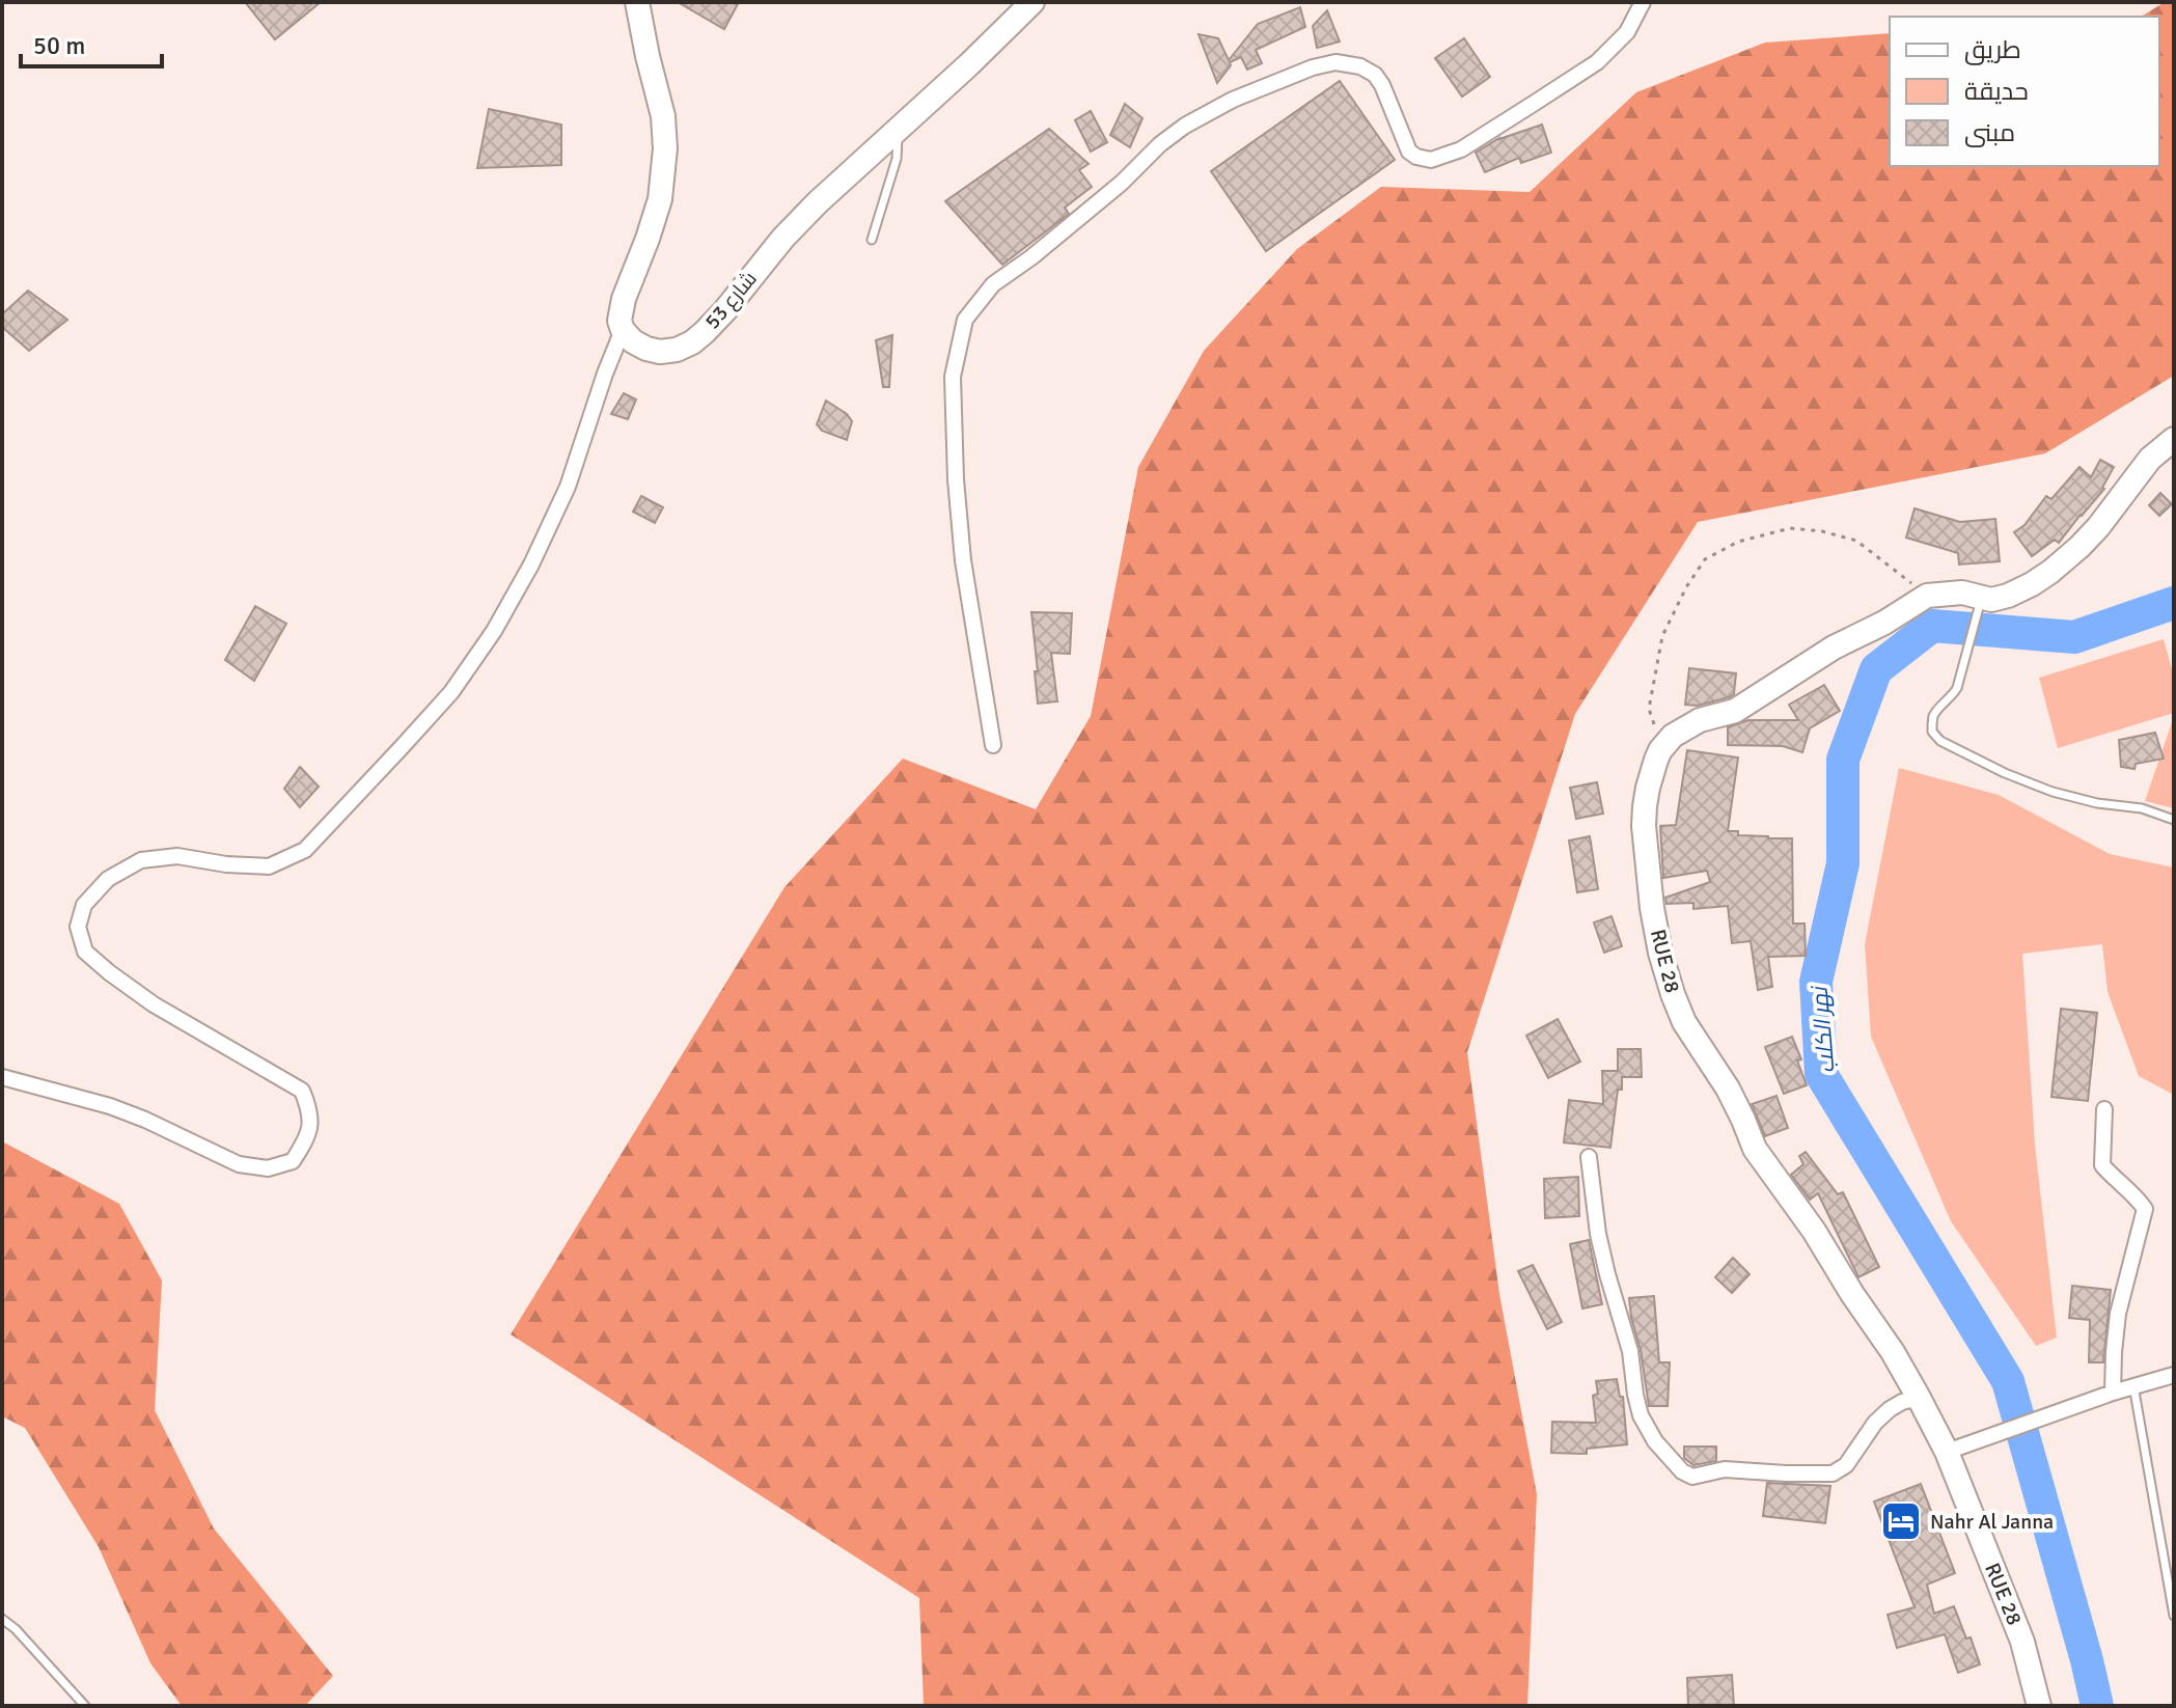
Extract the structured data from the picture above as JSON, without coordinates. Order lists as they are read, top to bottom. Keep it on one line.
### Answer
{"streets":{"street":["شارع 53","RUE 28"]},"water":["نهر الكلب"],"places":{"hotel":["Nahr Al Janna"]},"legend":["طريق","حديقة","مبنى"],"scale_bar":"50 m"}
